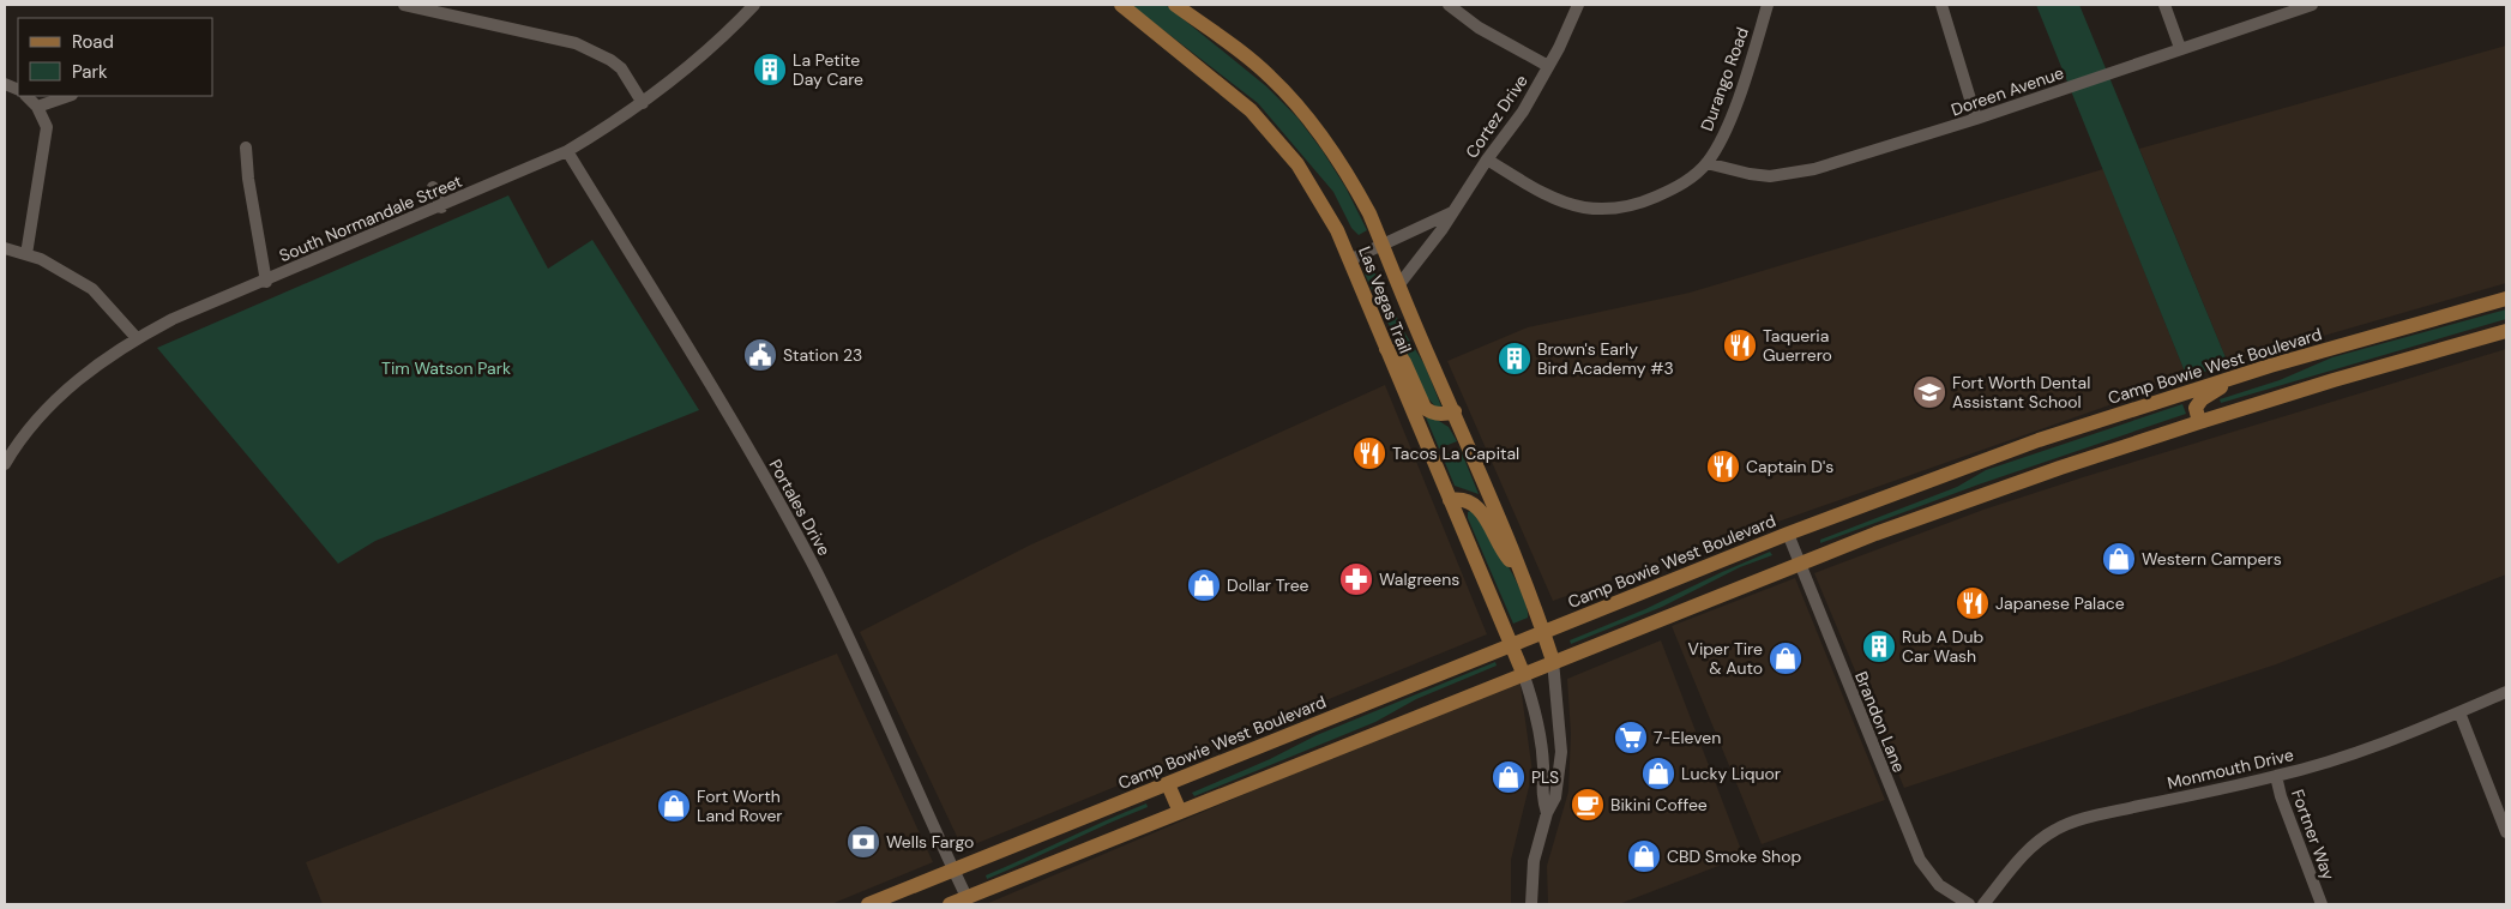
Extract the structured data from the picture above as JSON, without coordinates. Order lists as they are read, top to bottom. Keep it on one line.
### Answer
{"streets":{"main road":["Las Vegas Trail","Camp Bowie West Boulevard"],"street":["Durango Road","Doreen Avenue","Cortez Drive","South Normandale Street","Portales Drive","Brandon Lane","Monmouth Drive","Fortner Way"]},"crossings":[["Durango Road","Doreen Avenue"],["Durango Road","Cortez Drive"],["Cortez Drive","Las Vegas Trail"],["South Normandale Street","Portales Drive"],["Las Vegas Trail","Camp Bowie West Boulevard"],["Camp Bowie West Boulevard","Portales Drive"],["Camp Bowie West Boulevard","Brandon Lane"],["Monmouth Drive","Fortner Way"]],"parks":["Tim Watson Park"],"places":{"building":["La Petite Day Care","Brown's Early Bird Academy #3","Rub A Dub Car Wash"],"restaurant":["Taqueria Guerrero","Tacos La Capital","Captain D's","Japanese Palace"],"public building":["Station 23"],"school or university":["Fort Worth Dental Assistant School"],"shop":["Western Campers","Dollar Tree","Viper Tire & Auto","Lucky Liquor","PLS","Fort Worth Land Rover","CBD Smoke Shop"],"pharmacy":["Walgreens"],"supermarket":["7-Eleven"],"cafe":["Bikini Coffee"],"bank":["Wells Fargo"]},"legend":["Road","Park"]}
